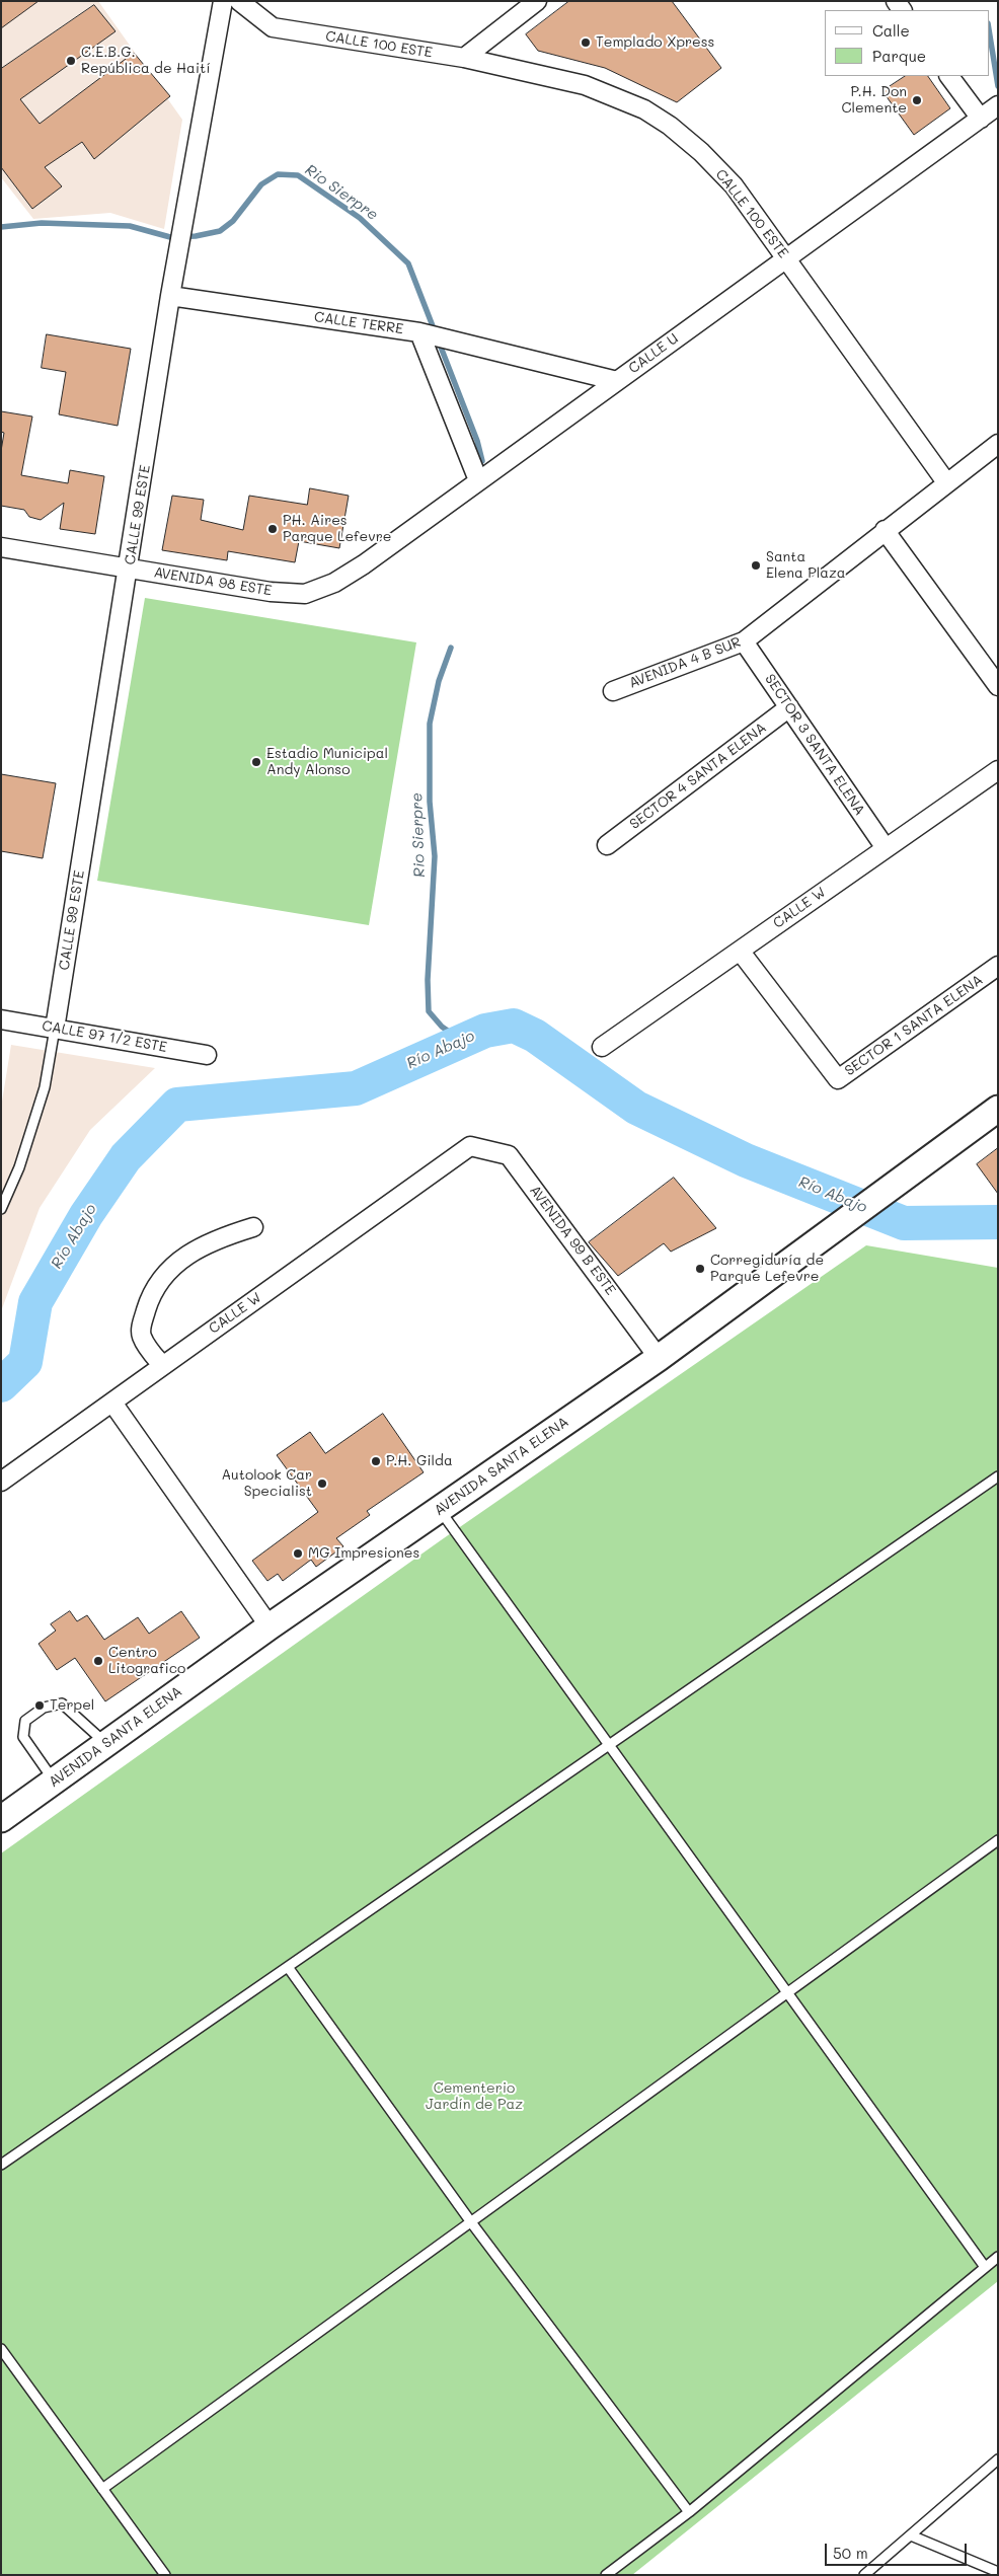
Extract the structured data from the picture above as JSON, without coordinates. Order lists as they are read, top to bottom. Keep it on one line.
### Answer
{"streets":{"street":["CALLE 100 ESTE","CALLE TERRE","CALLE U","CALLE 99 ESTE","AVENIDA 98 ESTE","AVENIDA 4 B SUR","SECTOR 3 SANTA ELENA","SECTOR 4 SANTA ELENA","CALLE W","SECTOR 1 SANTA ELENA","CALLE 97 1/2 ESTE","AVENIDA 99 B ESTE","AVENIDA SANTA ELENA"]},"crossings":[["CALLE 100 ESTE","CALLE U"],["CALLE 100 ESTE","AVENIDA 4 B SUR"],["CALLE TERRE","CALLE U"],["CALLE TERRE","CALLE 99 ESTE"],["CALLE U","AVENIDA 98 ESTE"],["CALLE 99 ESTE","AVENIDA 98 ESTE"],["CALLE 99 ESTE","CALLE 97 1/2 ESTE"],["AVENIDA 4 B SUR","SECTOR 3 SANTA ELENA"],["SECTOR 3 SANTA ELENA","SECTOR 4 SANTA ELENA"],["SECTOR 3 SANTA ELENA","CALLE W"],["CALLE W","SECTOR 1 SANTA ELENA"],["CALLE W","AVENIDA 99 B ESTE"],["AVENIDA 99 B ESTE","AVENIDA SANTA ELENA"]],"water":["Rio Sierpre","Río Abajo"],"parks":["Cementerio Jardín de Paz"],"places":["Templado Xpress","C.E.B.G. República de Haití","P.H. Don Clemente","PH. Aires Parque Lefevre","Santa Elena Plaza","Estadio Municipal Andy Alonso","Corregiduría de Parque Lefevre","P.H. Gilda","Autolook Car Specialist","MG Impresiones","Centro Litografico","Terpel"],"legend":["Calle","Parque"],"scale_bar":"50 m"}
